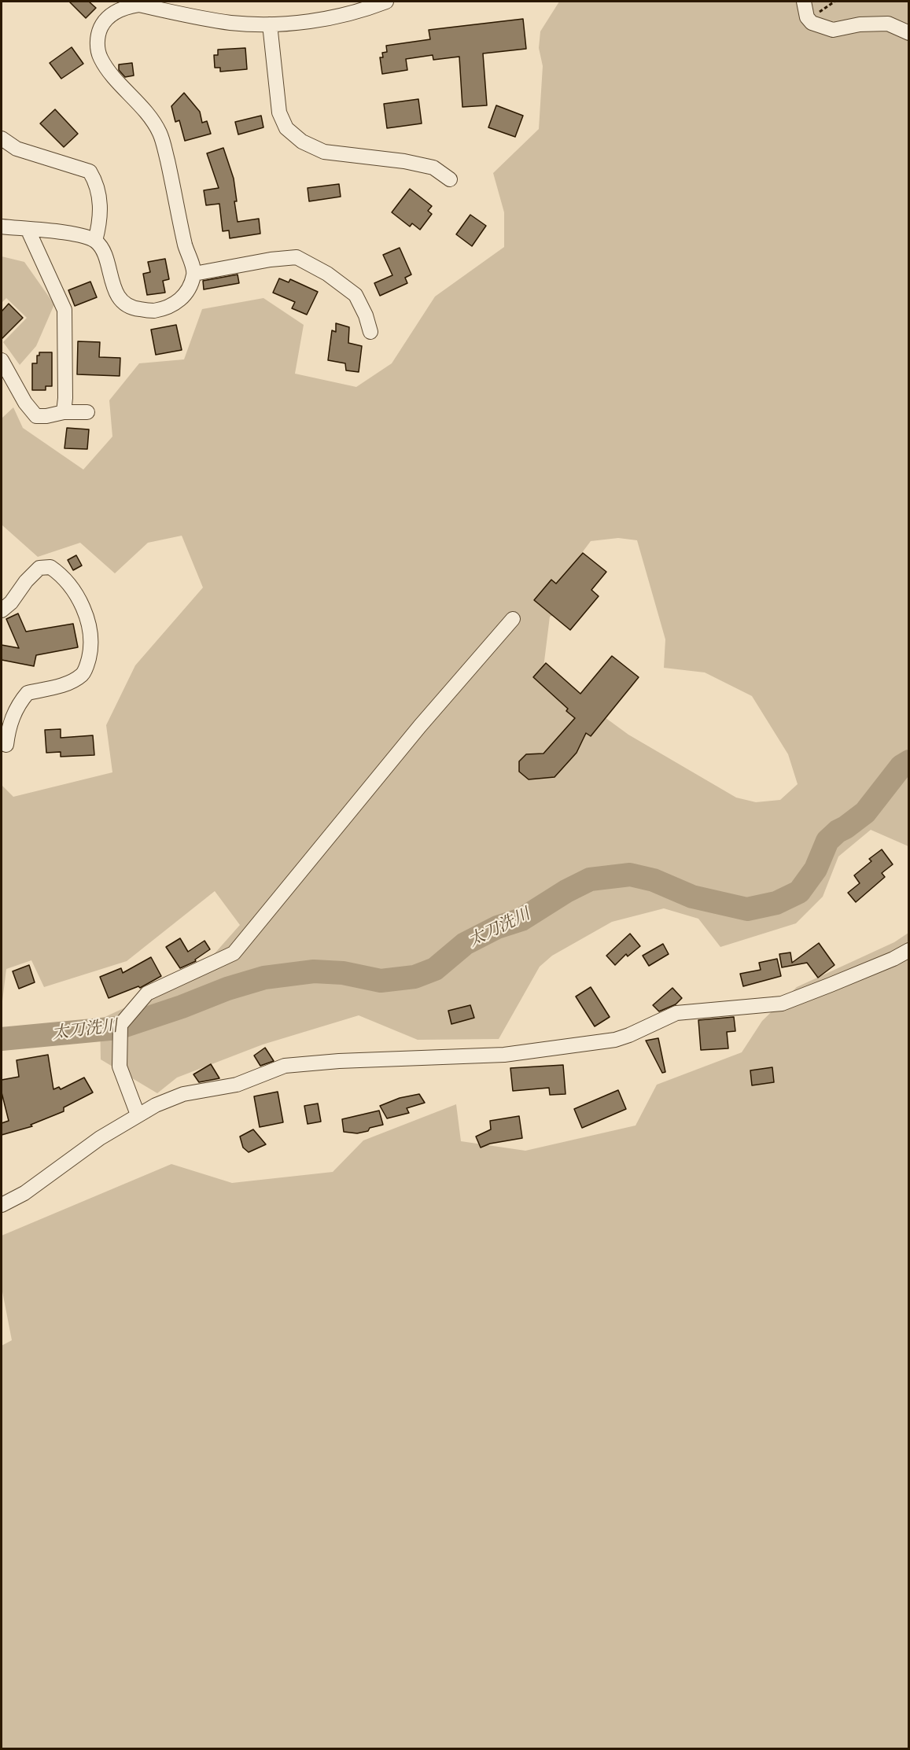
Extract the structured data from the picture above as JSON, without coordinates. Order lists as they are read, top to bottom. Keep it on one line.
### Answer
{"water":["太刀洗川"]}
